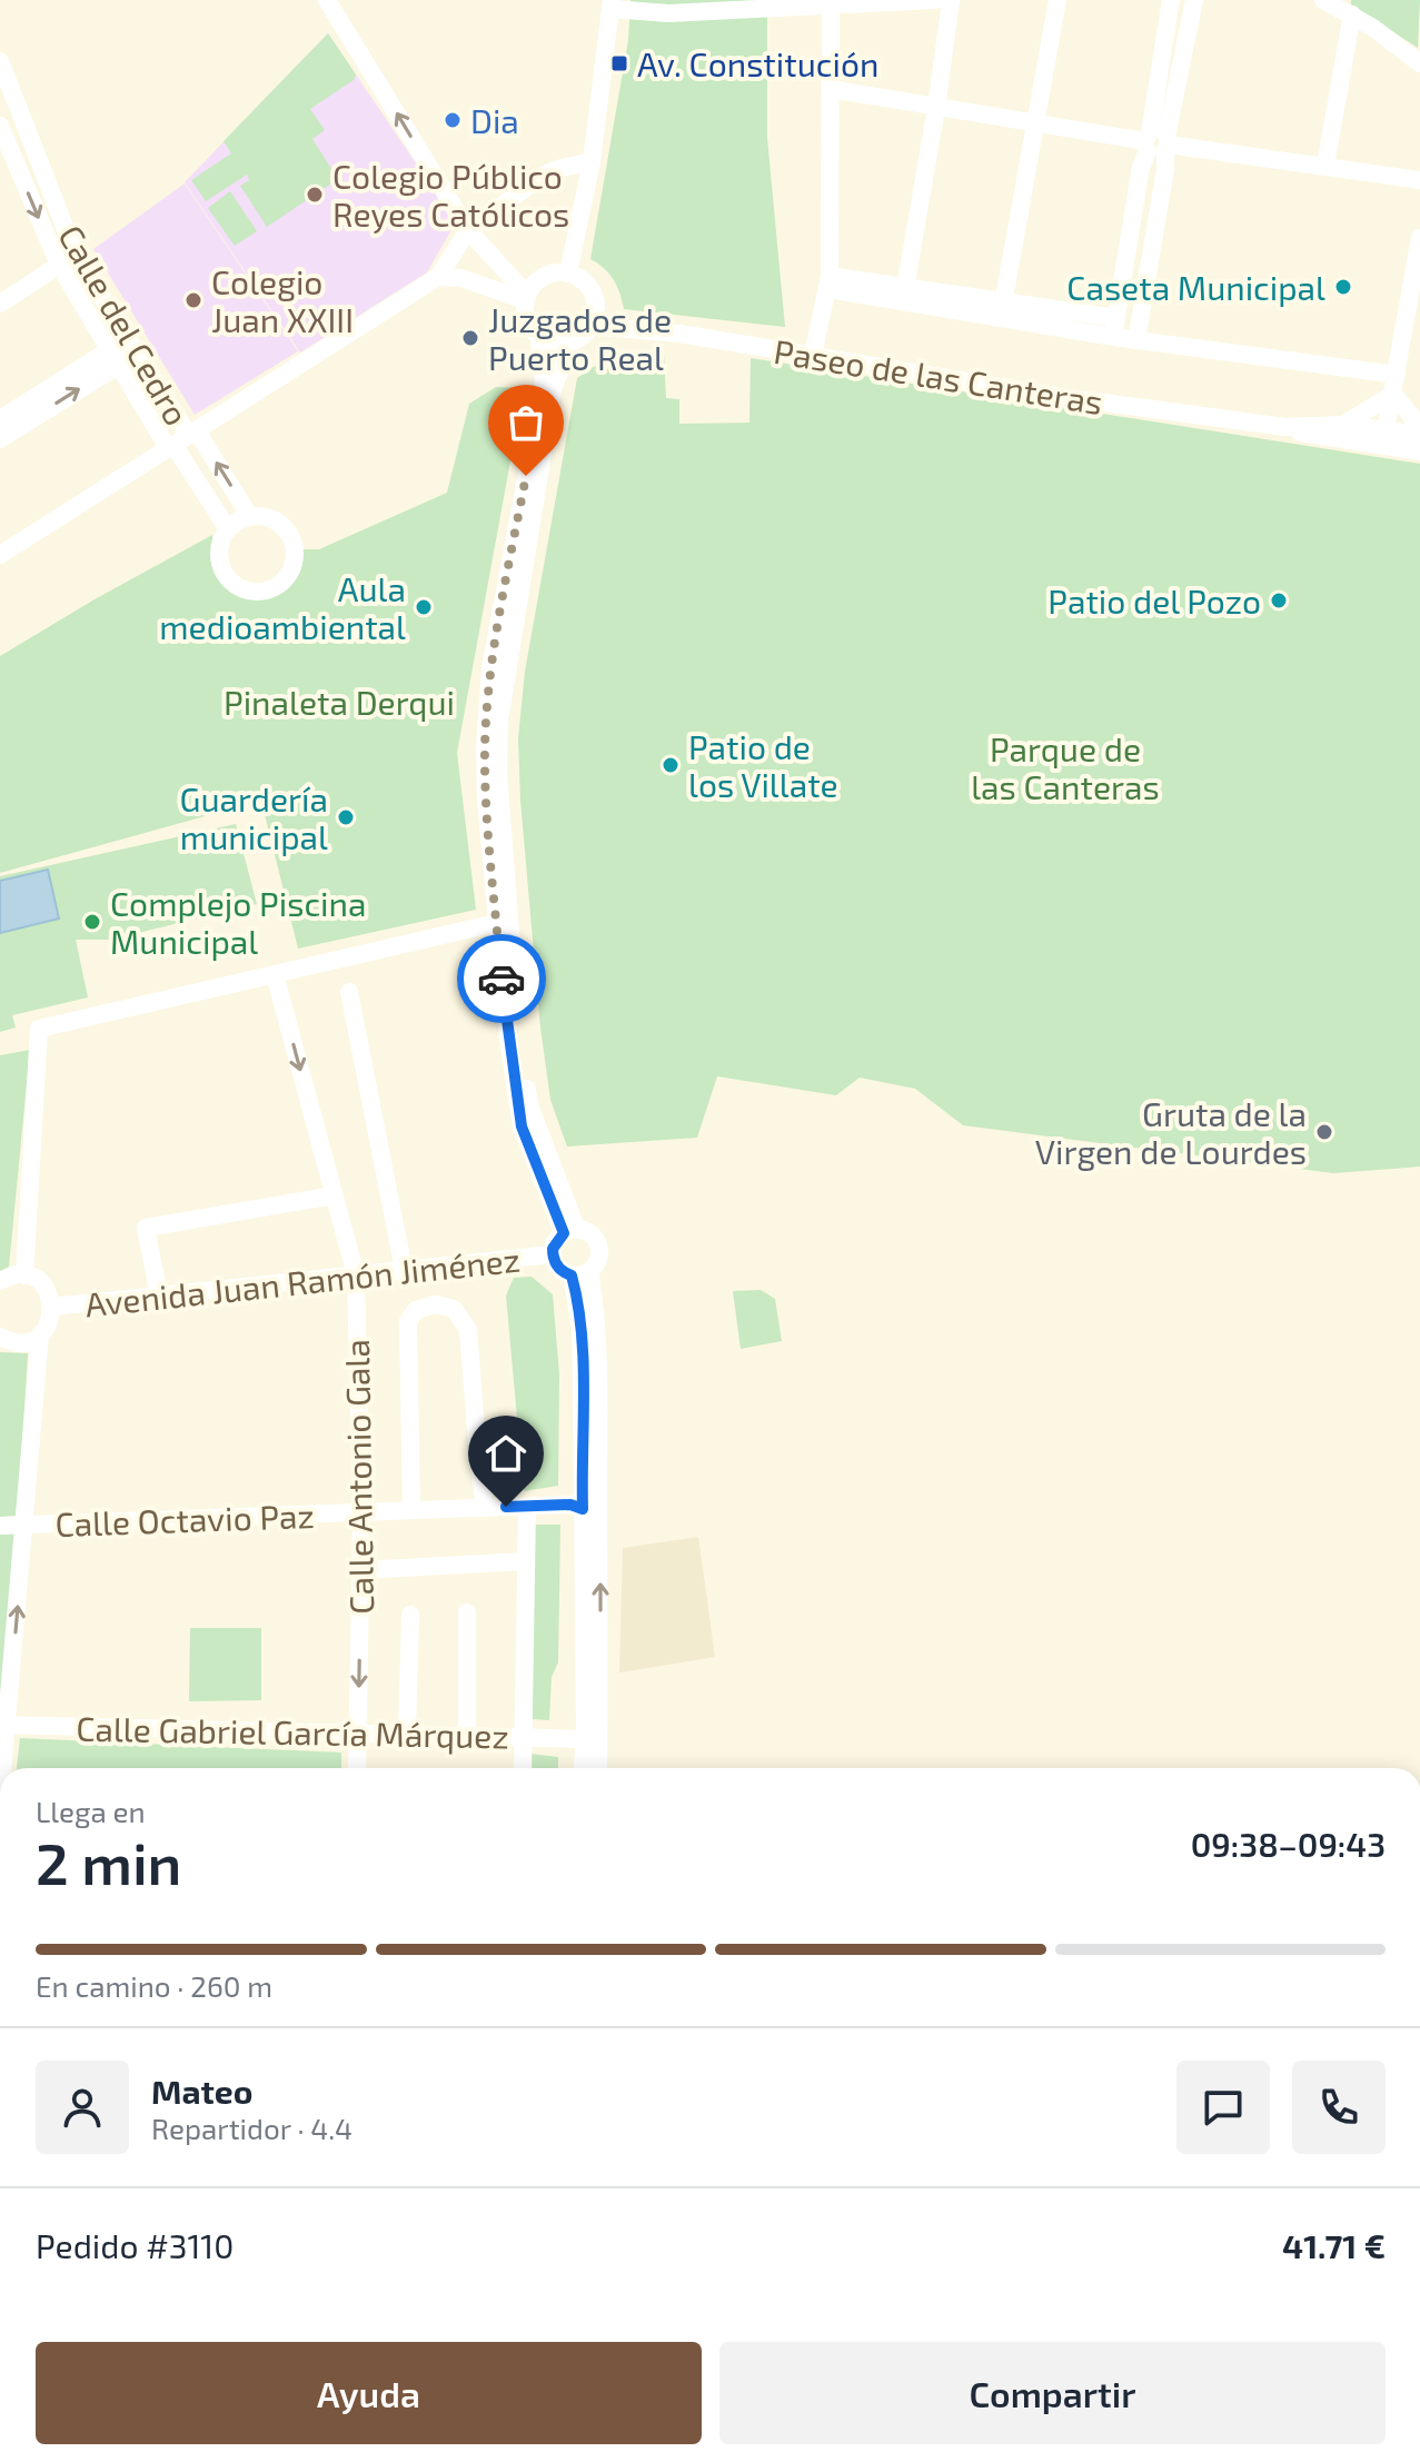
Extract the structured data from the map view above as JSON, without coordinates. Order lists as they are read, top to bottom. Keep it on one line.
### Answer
{"streets":{"street":["Calle del Cedro","Paseo de las Canteras","Avenida Juan Ramón Jiménez","Calle Antonio Gala","Calle Octavio Paz","Calle Gabriel García Márquez"]},"crossings":[["Avenida Juan Ramón Jiménez","Calle Antonio Gala"],["Calle Antonio Gala","Calle Octavio Paz"],["Calle Antonio Gala","Calle Gabriel García Márquez"]],"parks":["Pinaleta Derqui","Parque de las Canteras"],"places":{"transit":["Av. Constitución"],"other":["Dia","Colegio Público Reyes Católicos","Caseta Municipal","Colegio Juan XXIII","Juzgados de Puerto Real","Patio del Pozo","Aula medioambiental","Patio de los Villate","Guardería municipal","Complejo Piscina Municipal","Gruta de la Virgen de Lourdes"]},"page":{"heading":["2 min","Llega en","09:38–09:43"],"panel":["Mateo","Repartidor · 4.4","Pedido #3110","41.71 €"],"bar":"En camino · 260 m","buttons":["Ayuda","Compartir"]}}
